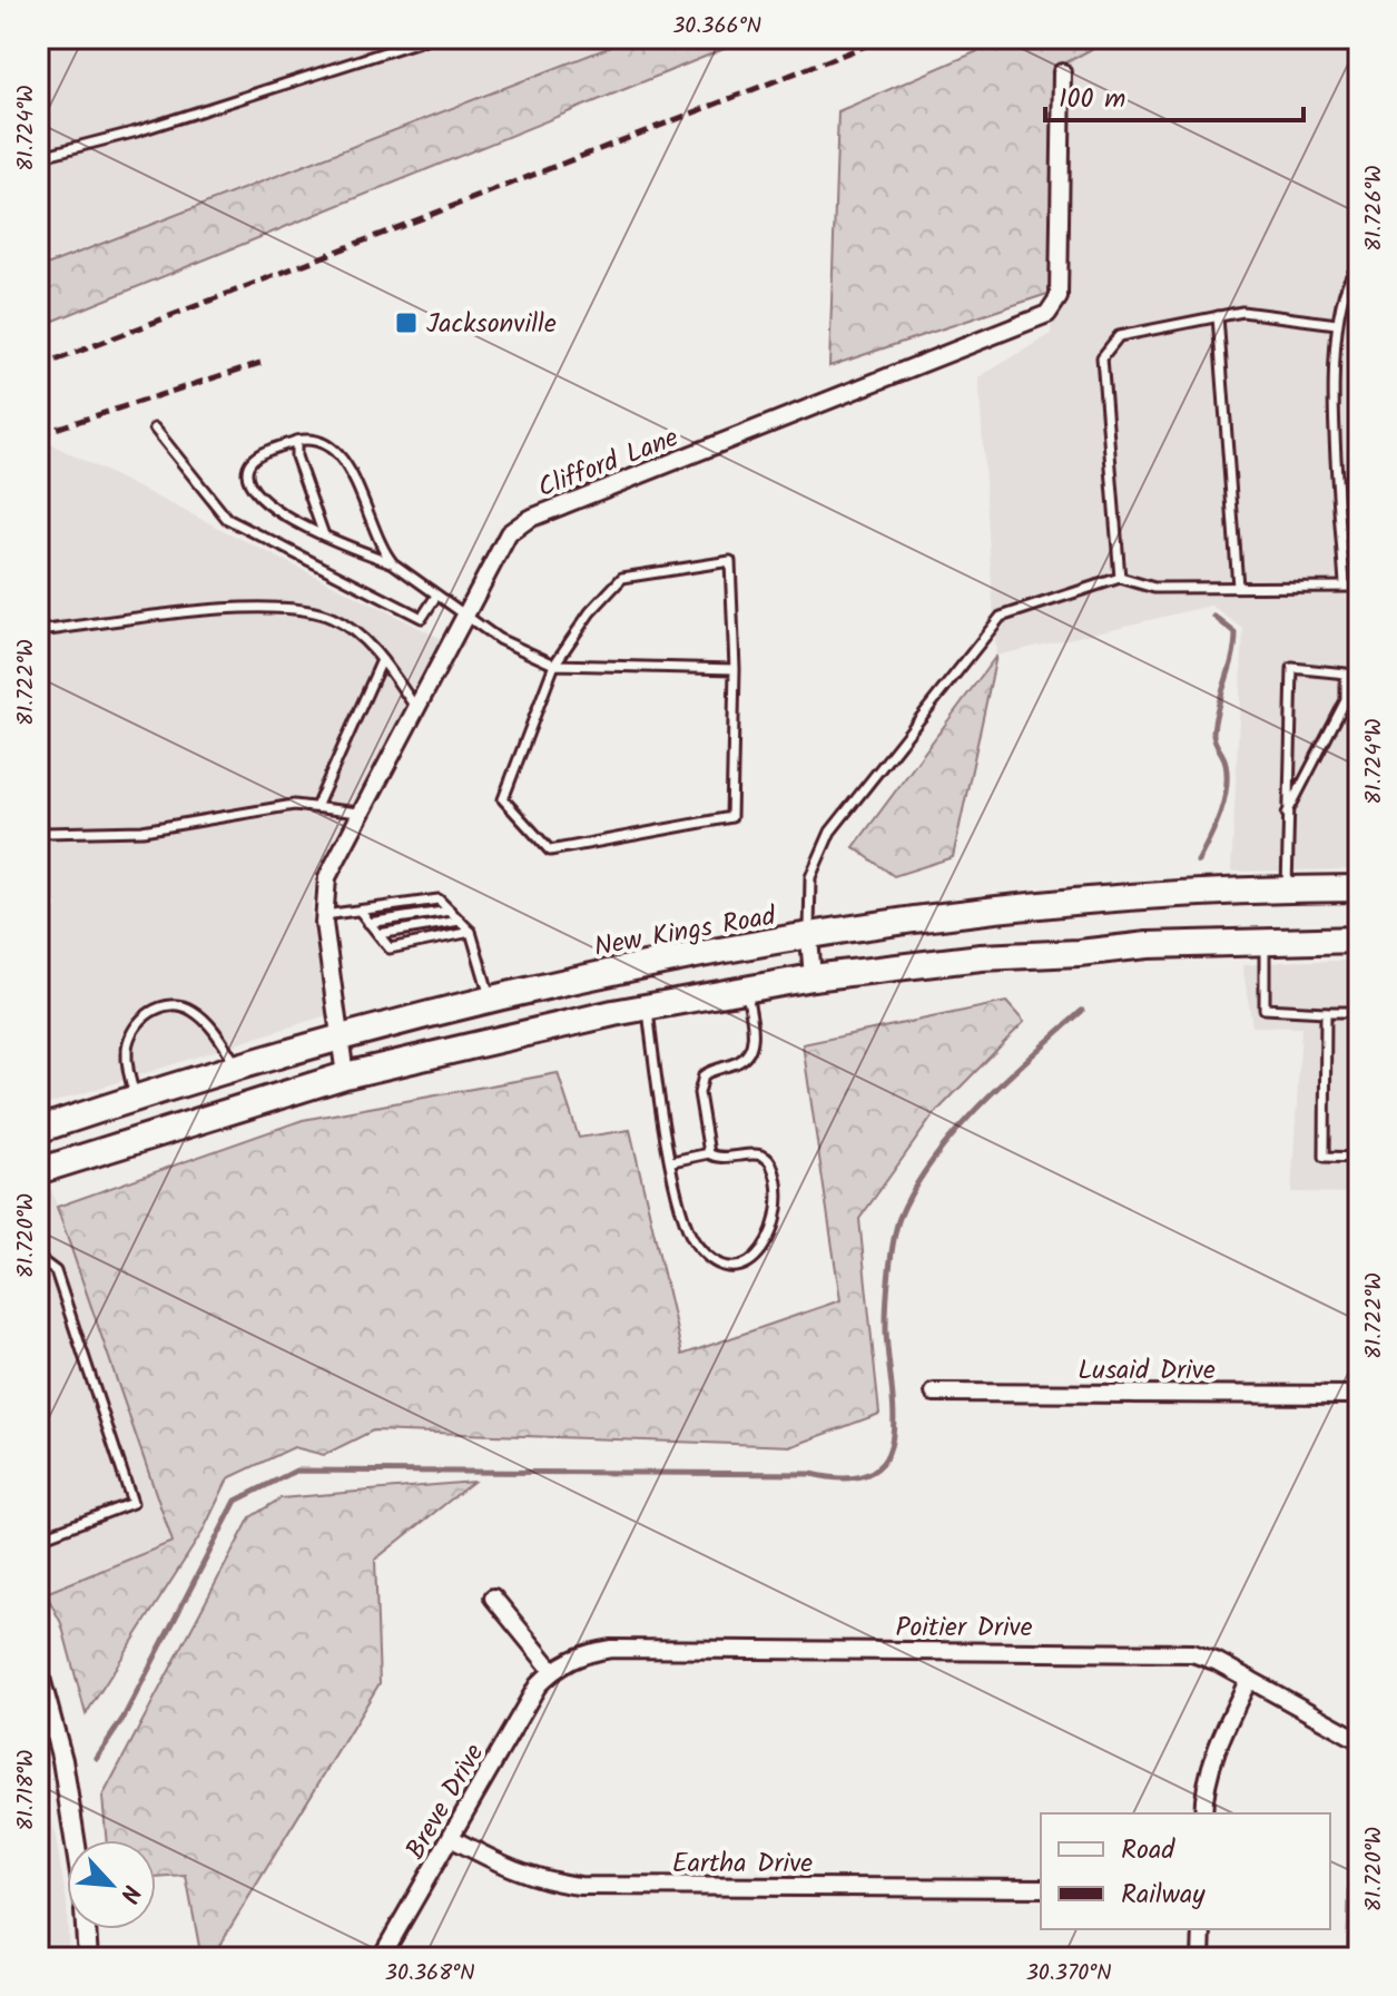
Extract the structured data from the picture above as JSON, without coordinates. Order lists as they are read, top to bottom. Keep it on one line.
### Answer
{"streets":{"highway":["New Kings Road"],"street":["Clifford Lane","Lusaid Drive","Poitier Drive","Breve Drive","Eartha Drive"]},"crossings":[["Clifford Lane","New Kings Road"],["Poitier Drive","Breve Drive"],["Breve Drive","Eartha Drive"]],"places":{"transit":["Jacksonville"]},"legend":["Road","Railway"],"scale_bar":"100 m","north":"bottom right","coordinates":["30.366°N","81.724°W","81.726°W","81.722°W","81.720°W","81.718°W","30.368°N","30.370°N"]}
